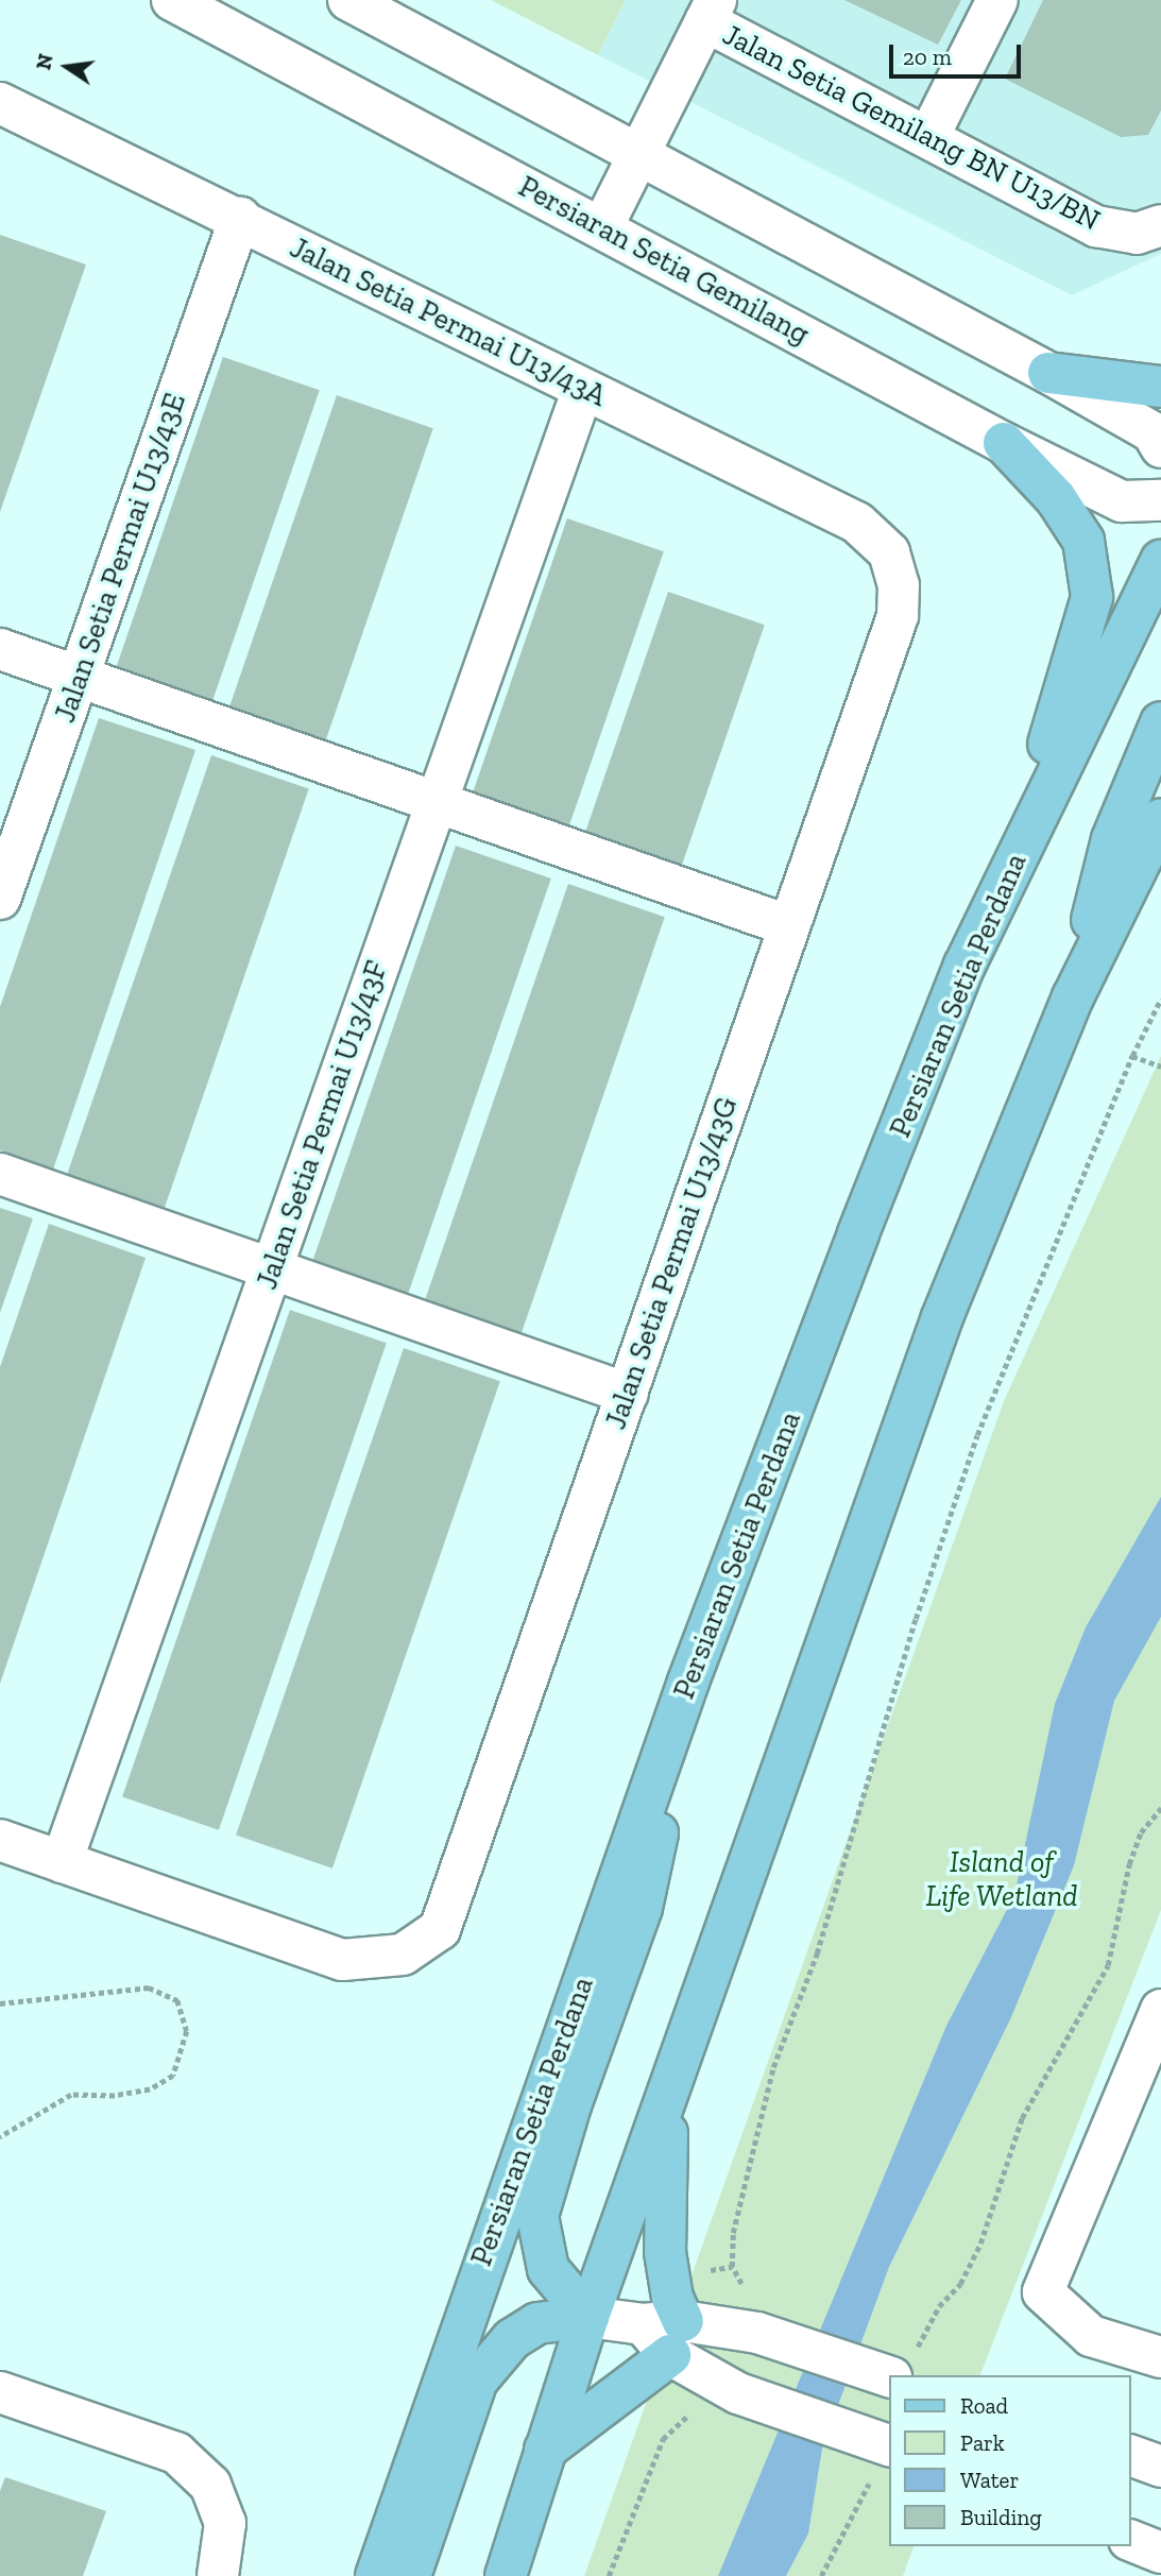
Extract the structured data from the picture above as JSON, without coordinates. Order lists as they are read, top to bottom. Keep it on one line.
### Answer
{"streets":{"main road":["Persiaran Setia Perdana"],"street":["Jalan Setia Gemilang BN U13/BN","Persiaran Setia Gemilang","Jalan Setia Permai U13/43A","Jalan Setia Permai U13/43E","Jalan Setia Permai U13/43F","Jalan Setia Permai U13/43G"]},"crossings":[["Jalan Setia Permai U13/43A","Jalan Setia Permai U13/43E"],["Jalan Setia Permai U13/43A","Jalan Setia Permai U13/43F"],["Jalan Setia Permai U13/43A","Jalan Setia Permai U13/43G"],["Jalan Setia Permai U13/43F","Jalan Setia Permai U13/43G"]],"parks":["Island of Life Wetland"],"legend":["Road","Park","Water","Building"],"scale_bar":"20 m","north":"left"}
